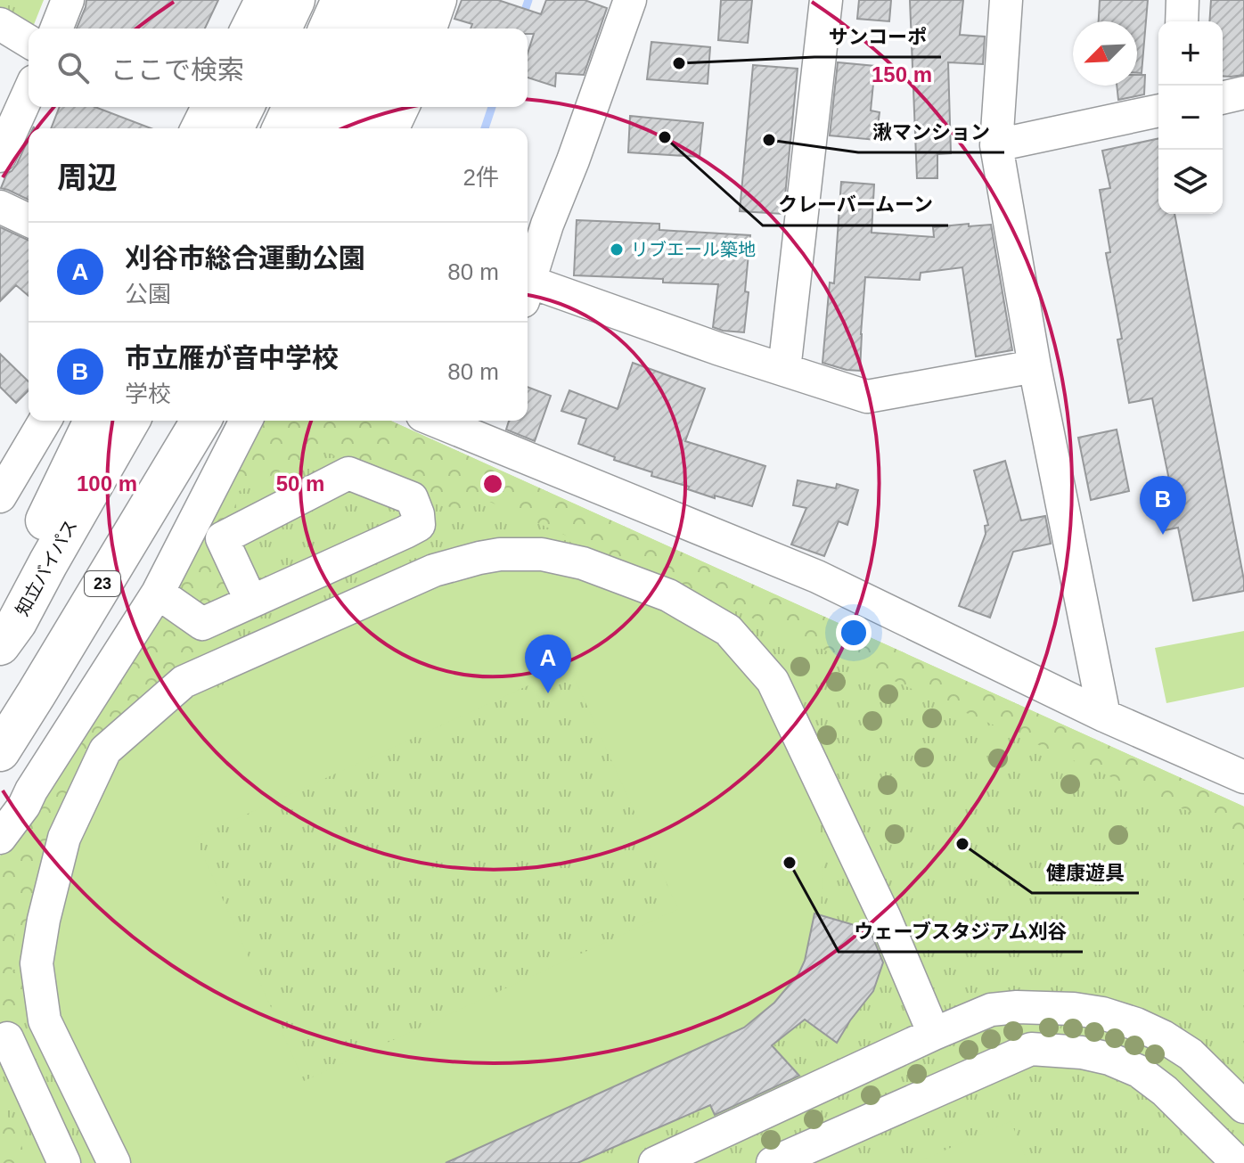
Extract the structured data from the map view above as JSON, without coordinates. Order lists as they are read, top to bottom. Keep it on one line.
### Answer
{"streets":{"highway":["知立バイパス","23"]},"places":["サンコーポ","クレーバームーン","湫マンション","リブエール築地","健康遊具","ウェーブスタジアム刈谷"],"north":"bottom left","page":{"map_buttons":["+","−"],"search":"ここで検索","heading":["周辺","2件"],"list":[{"mark":"A","name":"刈谷市総合運動公園","note":"公園","value":"80 m"},{"mark":"B","name":"市立雁が音中学校","note":"学校","value":"80 m"}],"pins":["B","A"]},"rings":["150 m","100 m","50 m"]}
